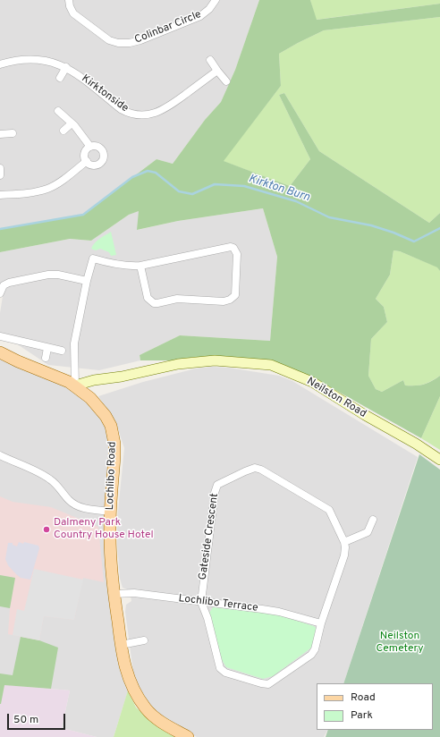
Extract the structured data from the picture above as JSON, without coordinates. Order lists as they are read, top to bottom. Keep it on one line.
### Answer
{"streets":{"main road":["Lochlibo Road"],"street":["Colinbar Circle","Kirktonside","Neilston Road","Gateside Crescent","Lochlibo Terrace"]},"crossings":[["Neilston Road","Lochlibo Road"],["Lochlibo Road","Lochlibo Terrace"],["Gateside Crescent","Lochlibo Terrace"]],"water":["Kirkton Burn"],"parks":["Neilston Cemetery"],"places":["Dalmeny Park Country House Hotel"],"legend":["Road","Park"],"scale_bar":"50 m"}
